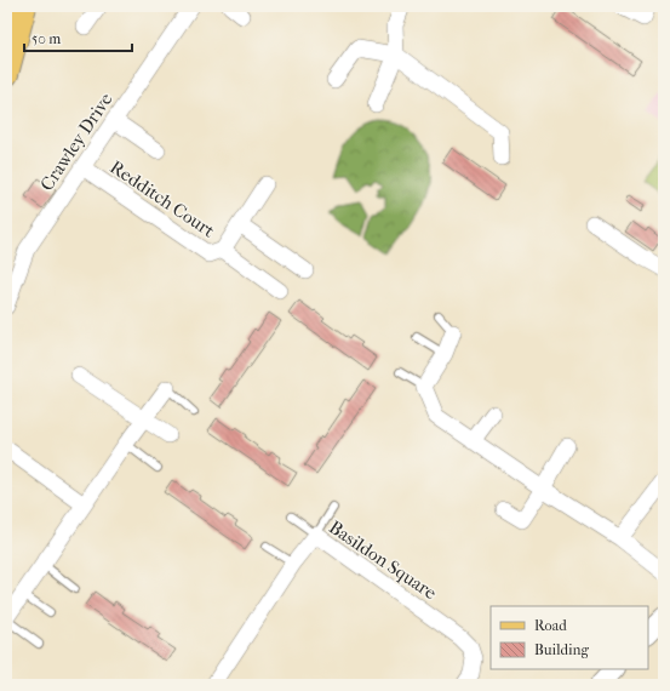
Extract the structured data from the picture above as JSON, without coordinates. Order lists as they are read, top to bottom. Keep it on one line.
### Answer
{"streets":{"street":["Crawley Drive","Redditch Court","Basildon Square"]},"crossings":[["Crawley Drive","Redditch Court"]],"legend":["Road","Building"],"scale_bar":"50 m"}
